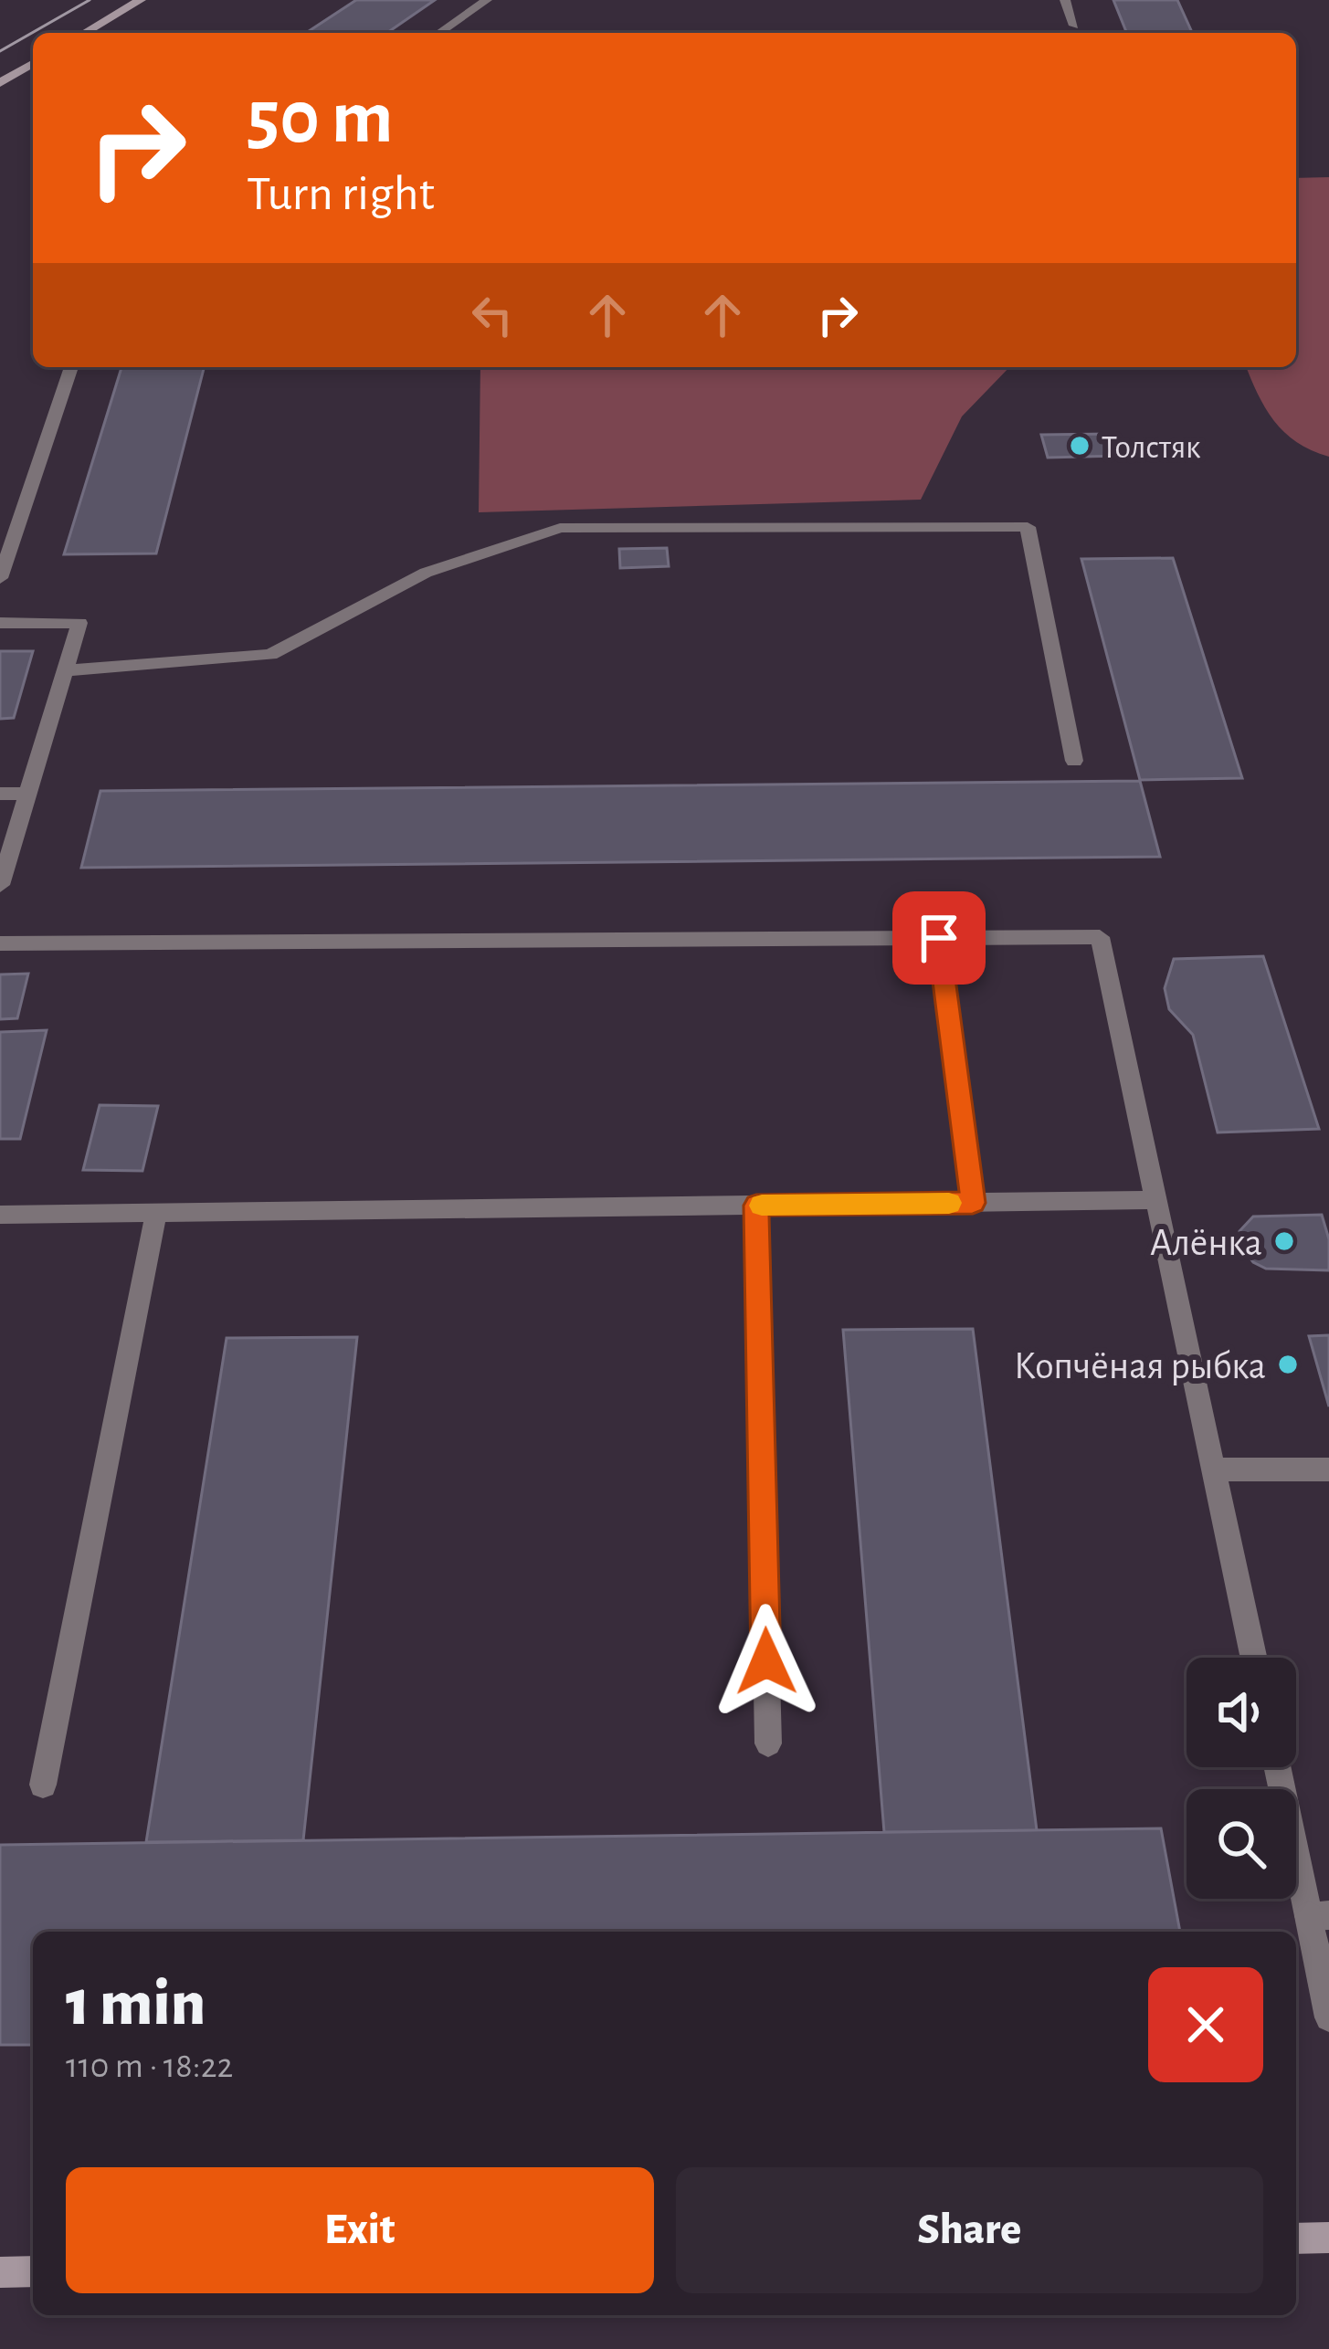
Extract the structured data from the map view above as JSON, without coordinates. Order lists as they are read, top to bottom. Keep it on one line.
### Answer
{"places":["Толстяк","Алёнка","Копчёная рыбка"],"page":{"turn":["50 m","Turn right"],"heading":["1 min","110 m · 18:22"],"buttons":["Exit","Share"]}}
